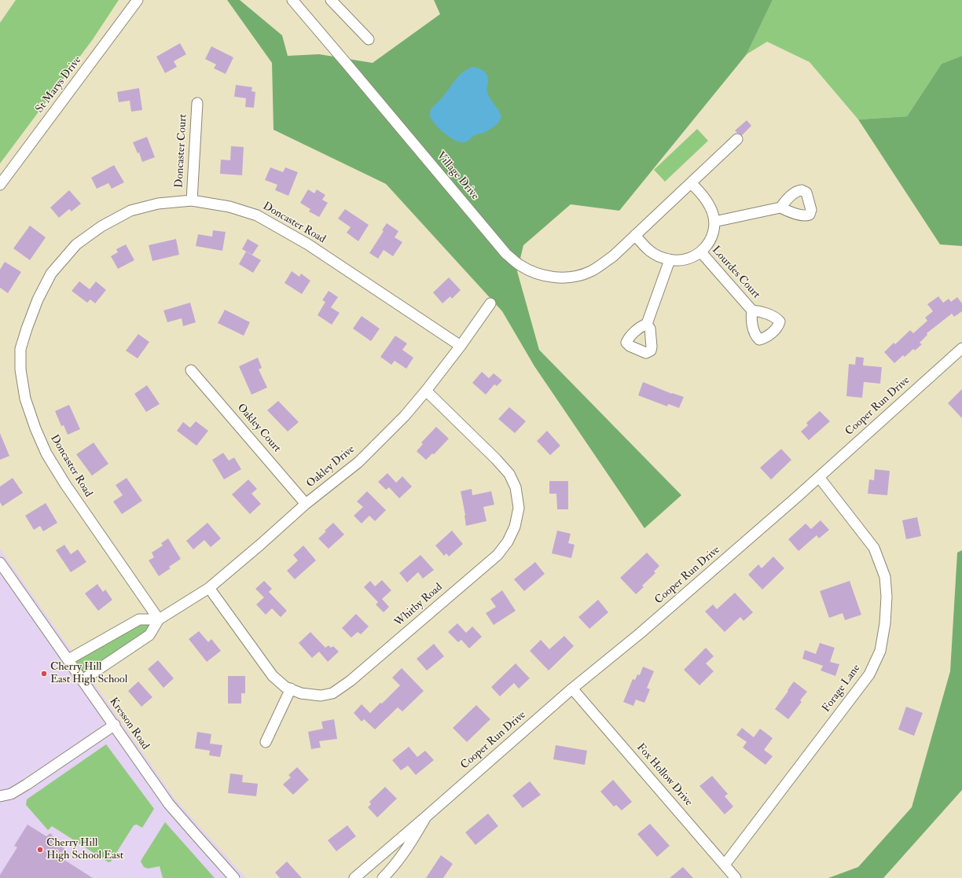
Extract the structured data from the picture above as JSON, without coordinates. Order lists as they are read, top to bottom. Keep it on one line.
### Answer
{"streets":{"street":["St Marys Drive","Doncaster Court","Village Drive","Doncaster Road","Lourdes Court","Cooper Run Drive","Oakley Court","Oakley Drive","Whitby Road","Forage Lane","Kresson Road","Fox Hollow Drive"]},"crossings":[["Doncaster Court","Doncaster Road"],["Doncaster Road","Oakley Drive"],["Cooper Run Drive","Forage Lane"],["Cooper Run Drive","Fox Hollow Drive"],["Oakley Court","Oakley Drive"],["Oakley Drive","Whitby Road"],["Forage Lane","Fox Hollow Drive"]],"places":["Cherry Hill East High School","Cherry Hill High School East"]}
